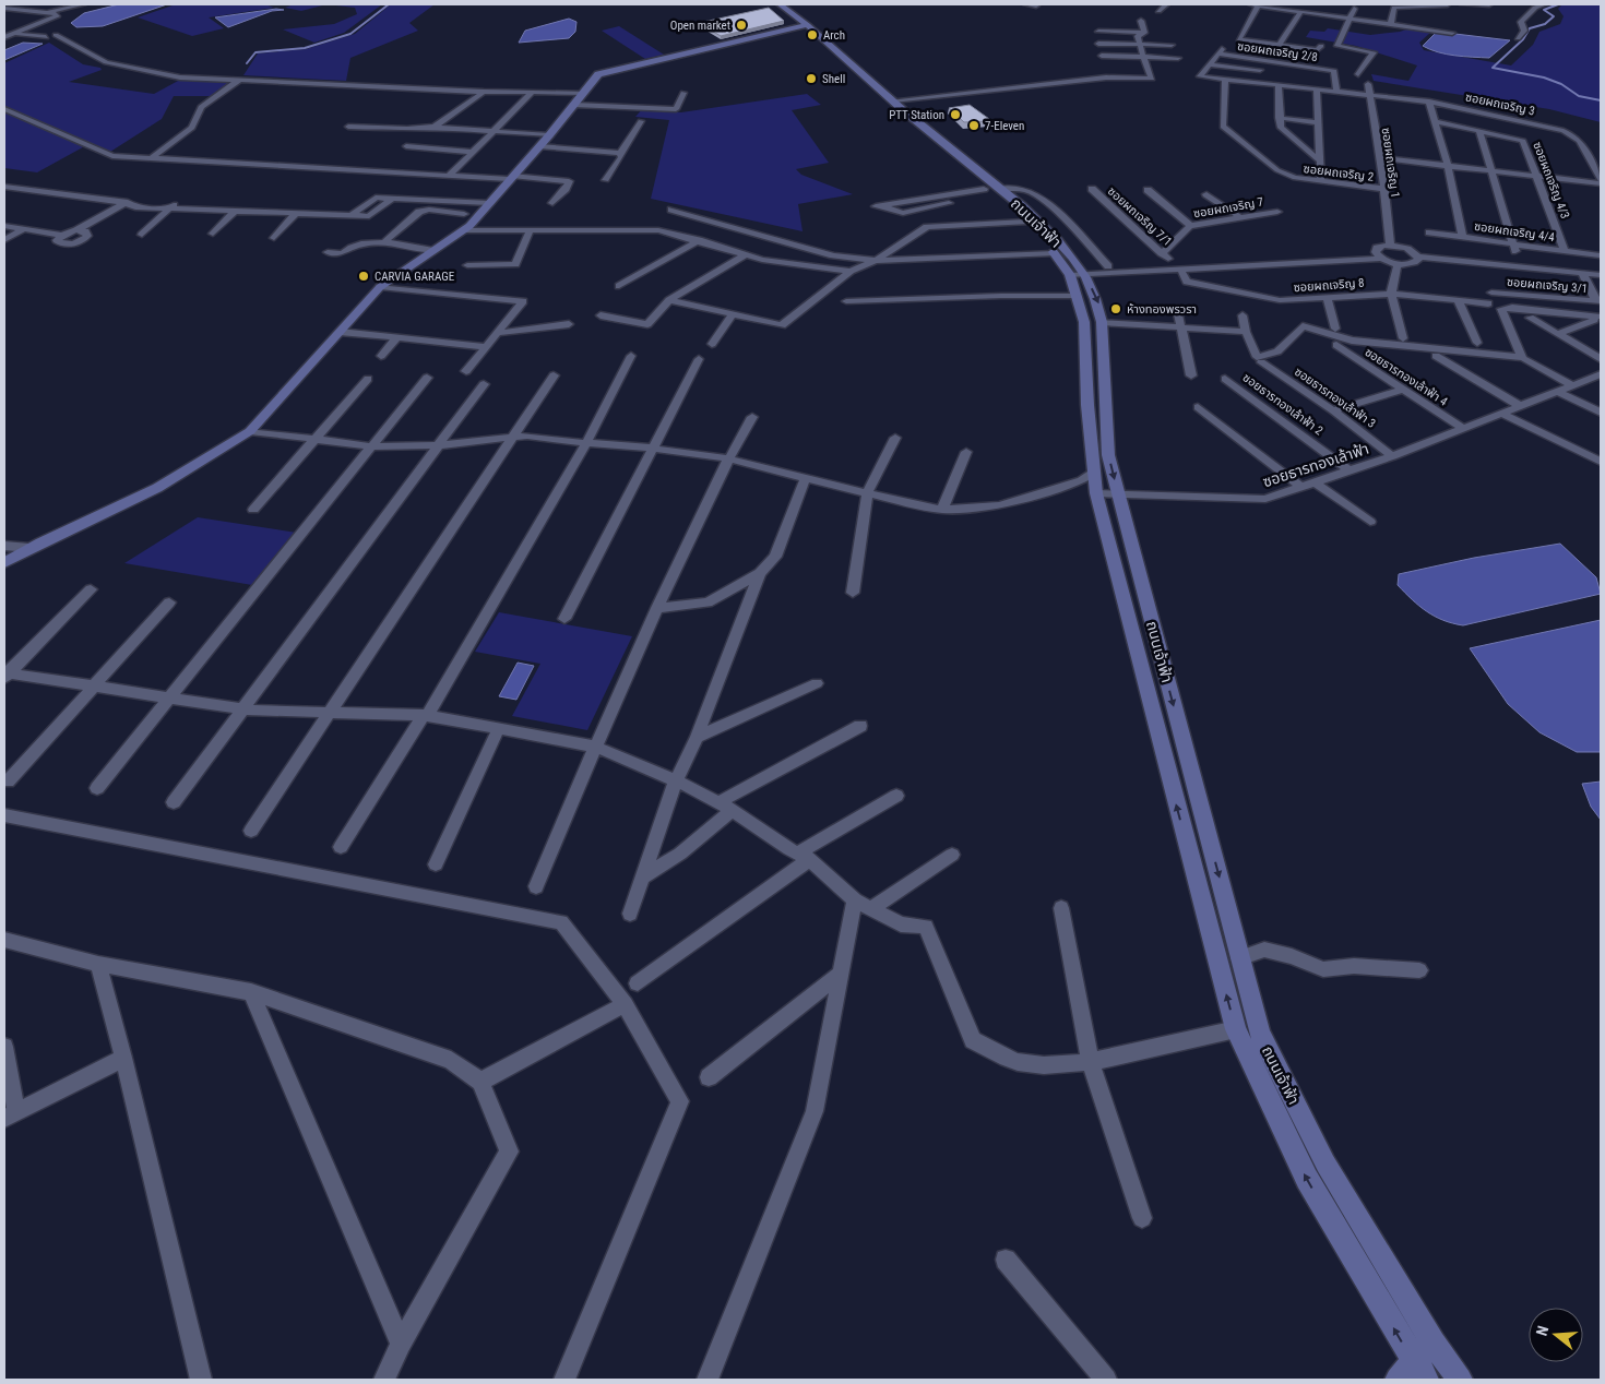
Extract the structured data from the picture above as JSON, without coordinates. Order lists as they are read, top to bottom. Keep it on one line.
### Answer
{"streets":{"main road":["ถนนเจ้าฟ้า"],"street":["ซอยผถเจริญ 2/8","ซอยผถเจริญ 3","ซอยผถเจริญ 1","ซอยผถเจริญ 2","ซอยผถเจริญ 4/3","ซอยผถเจริญ 7","ซอยผถเจริญ 7/1","ซอยผถเจริญ 4/4","ซอยผถเจริญ 8","ซอยผถเจริญ 3/1","ซอยธารทองเล้าฟ้า 4","ซอยธารทองเล้าฟ้า 3","ซอยธารทองเล้าฟ้า 2","ซอยธารทองเล้าฟ้า"]},"crossings":[["ซอยผถเจริญ 3","ซอยผถเจริญ 1"],["ซอยผถเจริญ 1","ซอยผถเจริญ 2"],["ซอยผถเจริญ 4/3","ซอยผถเจริญ 4/4"],["ซอยผถเจริญ 7","ซอยผถเจริญ 7/1"],["ซอยผถเจริญ 7/1","ซอยผถเจริญ 8"],["ถนนเจ้าฟ้า","ซอยธารทองเล้าฟ้า"],["ซอยธารทองเล้าฟ้า 4","ซอยธารทองเล้าฟ้า"],["ซอยธารทองเล้าฟ้า 3","ซอยธารทองเล้าฟ้า"],["ซอยธารทองเล้าฟ้า 2","ซอยธารทองเล้าฟ้า"]],"places":["Open market","Arch","Shell","PTT Station","7-Eleven","CARVIA GARAGE","ห้างทองพรวรา"],"north":"left"}
